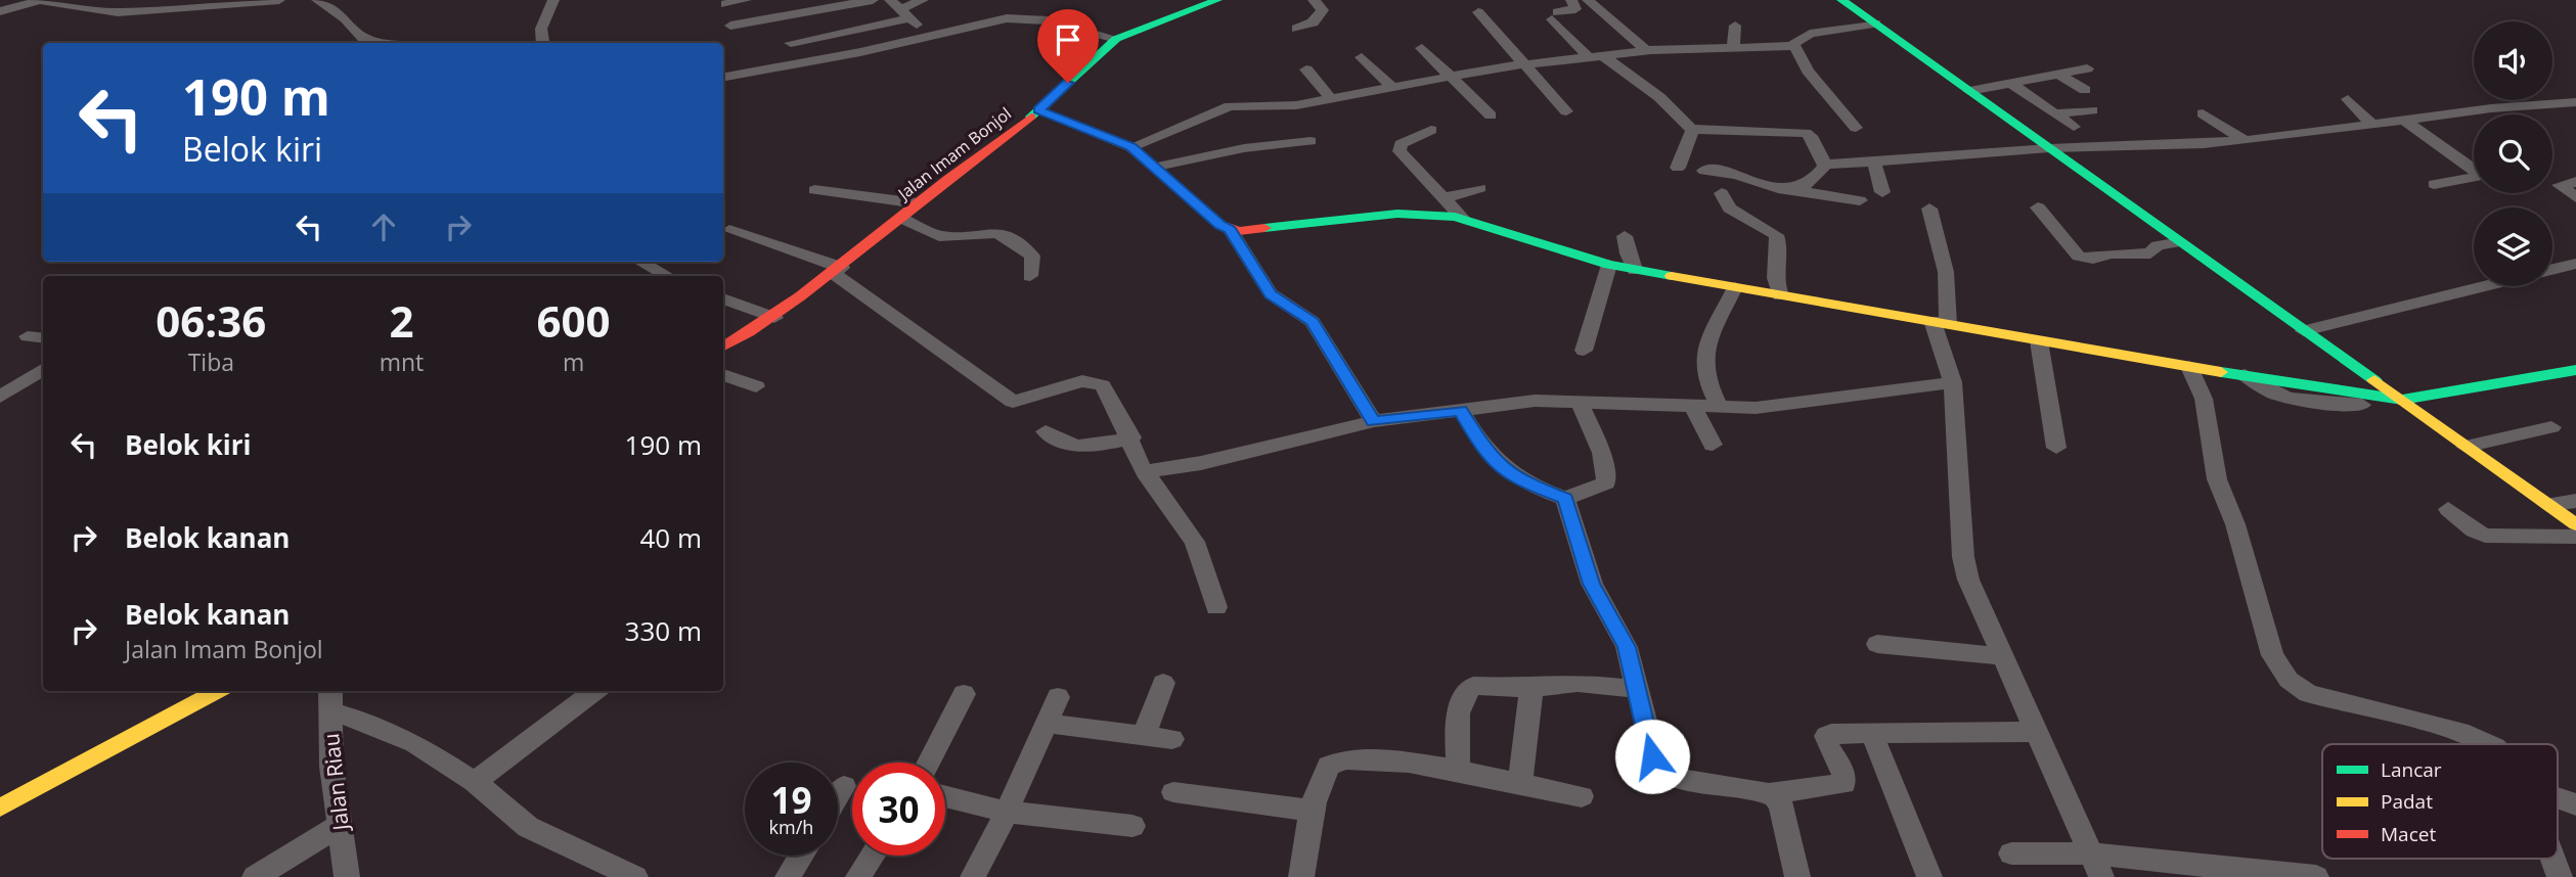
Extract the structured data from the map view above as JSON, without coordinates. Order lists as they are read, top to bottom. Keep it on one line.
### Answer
{"streets":{"main road":["Jalan Imam Bonjol"],"street":["Jalan Riau"]},"legend":["Lancar","Padat","Macet"],"page":{"turn":["190 m","Belok kiri"],"eta":["06:36","Tiba","2","mnt","600","m"],"list":[{"name":"Belok kiri","value":"190 m"},{"name":"Belok kanan","value":"40 m"},{"name":"Belok kanan","note":"Jalan Imam Bonjol","value":"330 m"}],"speed":"19 km/h","limit":"30"}}
